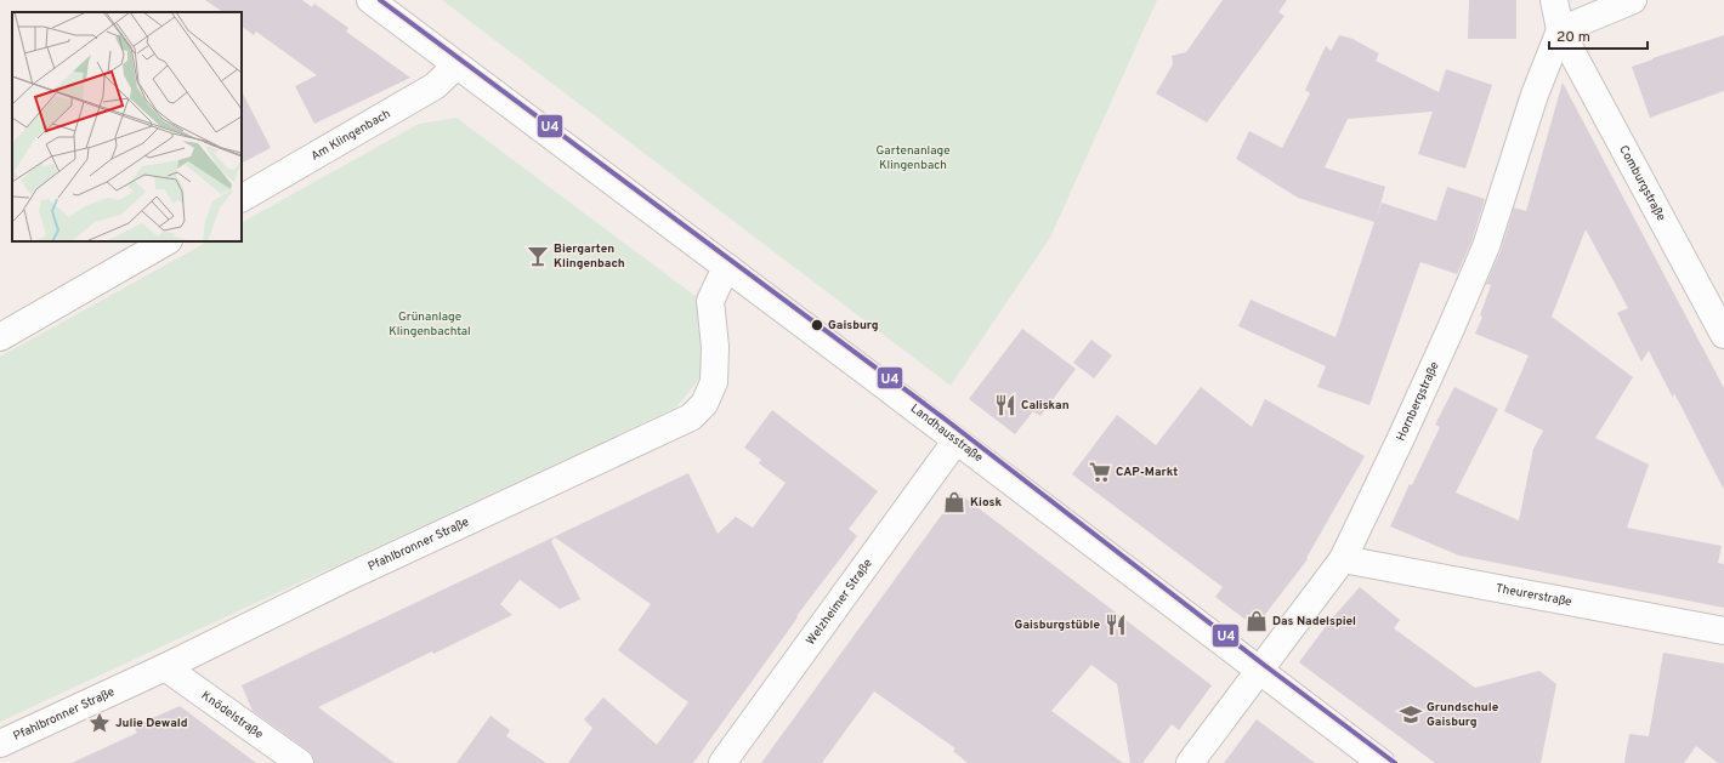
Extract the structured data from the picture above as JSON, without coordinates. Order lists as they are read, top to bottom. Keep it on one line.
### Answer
{"streets":{"street":["Am Klingenbach","Comburgstraße","Hornbergstraße","Landhausstraße","Pfahlbronner Straße","Theurerstraße","Welzheimer Straße","Knödelstraße"]},"crossings":[["Am Klingenbach","Landhausstraße"],["Comburgstraße","Hornbergstraße"],["Hornbergstraße","Landhausstraße"],["Hornbergstraße","Theurerstraße"],["Landhausstraße","Pfahlbronner Straße"],["Landhausstraße","Welzheimer Straße"],["Pfahlbronner Straße","Knödelstraße"]],"parks":["Gartenanlage Klingenbach","Grünanlage Klingenbachtal"],"places":{"bar":["Biergarten Klingenbach"],"other":["Gaisburg"],"restaurant":["Caliskan","Gaisburgstüble"],"supermarket":["CAP-Markt"],"shop":["Kiosk","Das Nadelspiel"],"school or university":["Grundschule Gaisburg"],"place":["Julie Dewald"]},"lines":["transit line U4"],"scale_bar":"20 m"}
